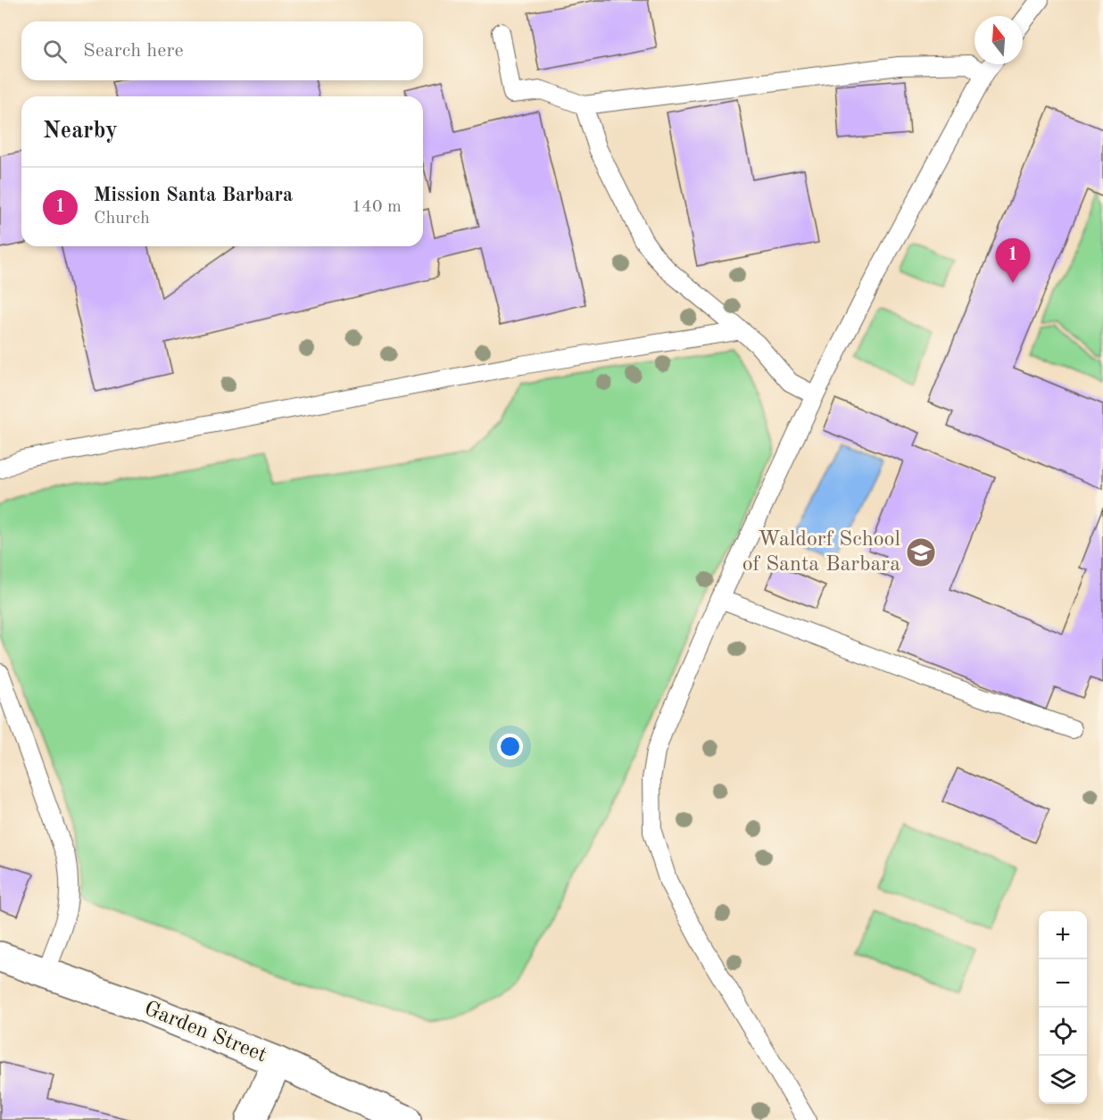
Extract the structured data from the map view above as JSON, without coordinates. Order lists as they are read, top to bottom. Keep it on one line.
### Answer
{"streets":{"street":["Garden Street"]},"places":{"school or university":["Waldorf School of Santa Barbara"]},"north":"top","page":{"search":"Search here","heading":"Nearby","list":[{"mark":"1","name":"Mission Santa Barbara","note":"Church","value":"140 m"}],"pins":"1","map_buttons":["+","−"]}}
